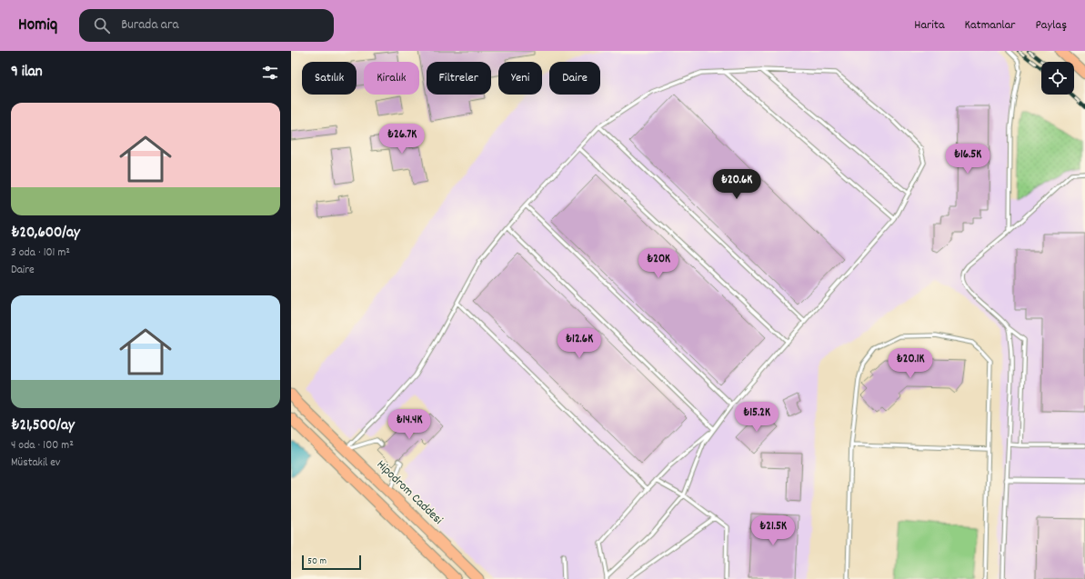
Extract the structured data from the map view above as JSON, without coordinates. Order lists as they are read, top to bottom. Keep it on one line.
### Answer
{"streets":{"main road":["Hipodrom Caddesi"]},"scale_bar":"50 m","page":{"header":"Homiq","search":"Burada ara","nav":["Harita","Katmanlar","Paylaş"],"heading":"9 ilan","chip":["Satılık","Kiralık","Filtreler","Yeni","Daire"],"list":[{"name":"₺20,600/ay","note":"3 oda · 101 m² · Daire"},{"name":"₺21,500/ay","note":"4 oda · 100 m² · Müstakil ev"}],"price":["₺26.7K","₺16.5K","₺20.6K","₺20K","₺12.6K","₺20.1K","₺15.2K","₺14.4K","₺21.5K"],"scale":"50 m"}}
